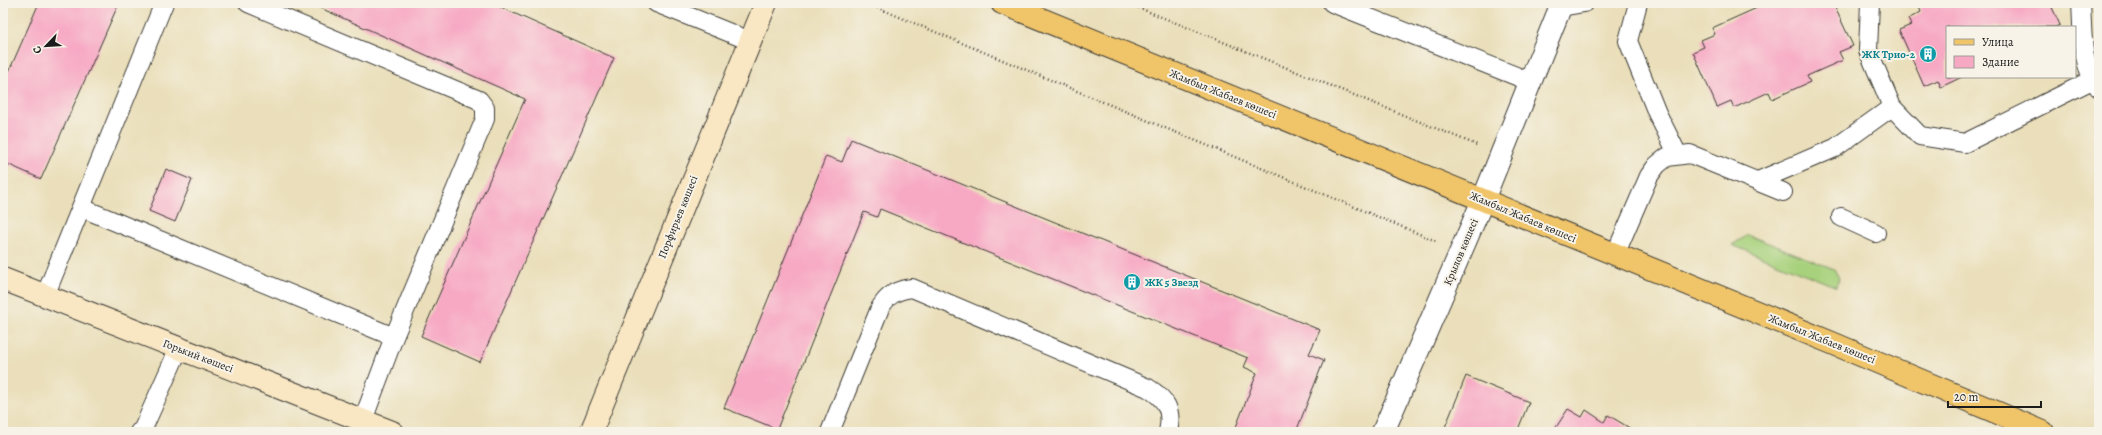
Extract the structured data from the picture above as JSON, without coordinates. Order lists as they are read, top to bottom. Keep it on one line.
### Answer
{"streets":{"main road":["Жамбыл Жабаев көшесі"],"street":["Порфирьев көшесі","Крылов көшесі","Горький көшесі"]},"crossings":[["Жамбыл Жабаев көшесі","Крылов көшесі"]],"places":{"building":["ЖК Трио-2","ЖК 5 Звезд"]},"legend":["Улица","Здание"],"scale_bar":"20 m","north":"bottom left"}
